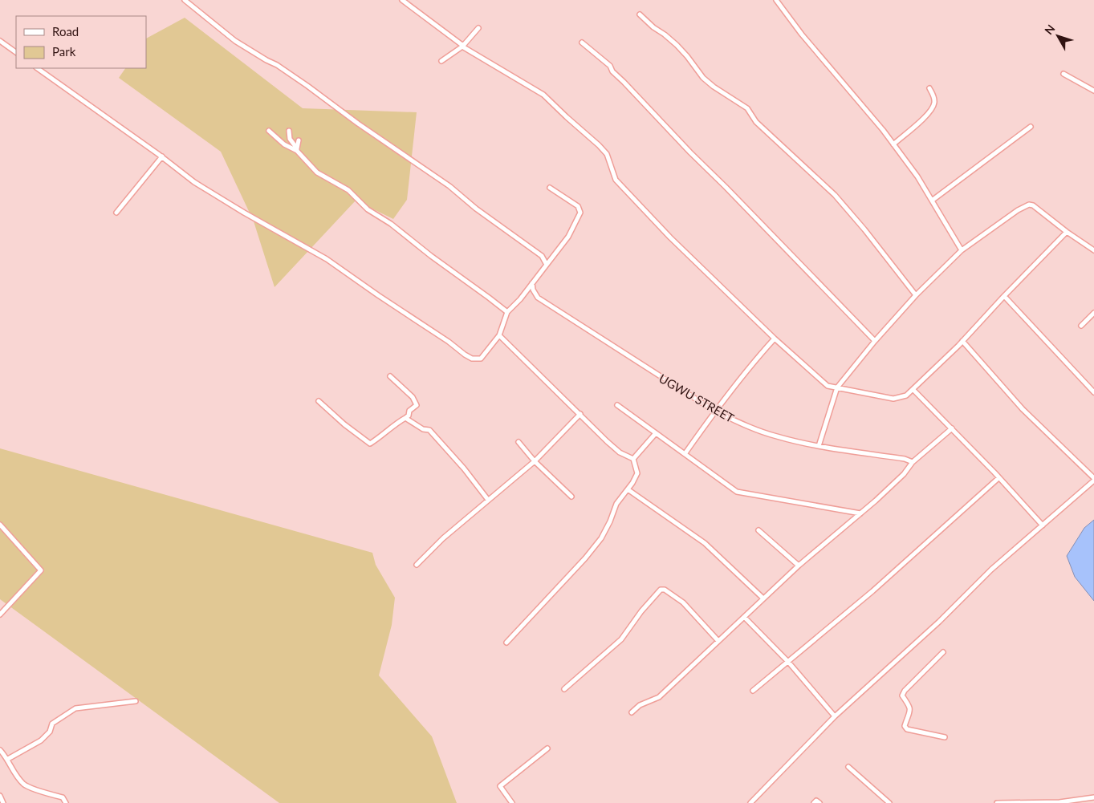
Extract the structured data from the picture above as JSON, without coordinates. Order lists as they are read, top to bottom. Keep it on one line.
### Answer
{"streets":{"street":["UGWU STREET"]},"legend":["Road","Park"],"north":"top left"}
